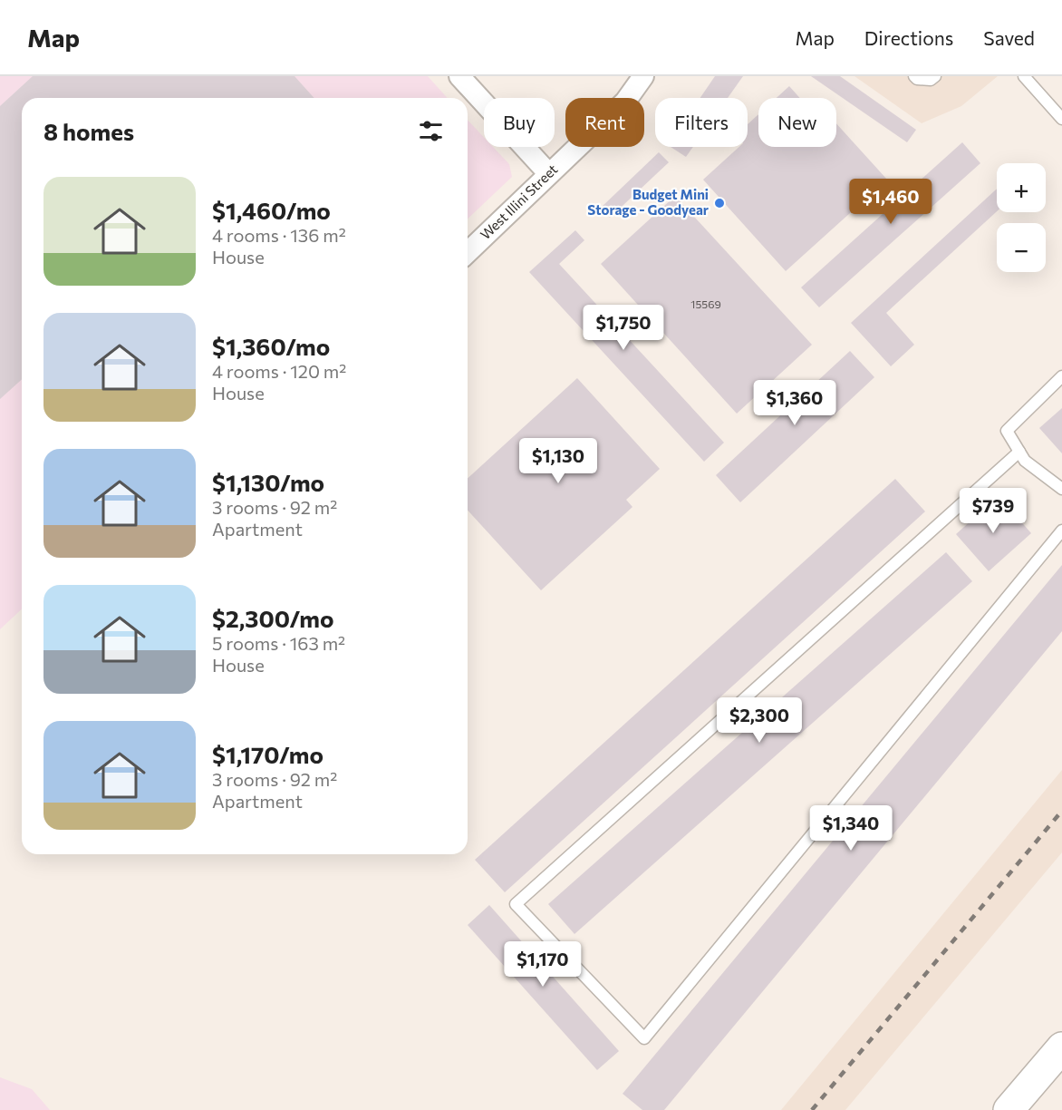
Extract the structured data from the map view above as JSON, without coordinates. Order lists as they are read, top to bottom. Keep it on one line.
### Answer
{"streets":{"street":["West Illini Street"]},"places":["Budget Mini Storage - Goodyear"],"house_numbers":["15569"],"page":{"header":"Map","nav":["Map","Directions","Saved"],"chip":["Buy","Rent","Filters","New"],"heading":"8 homes","map_buttons":["+","−"],"list":[{"name":"$1,460/mo","note":"4 rooms · 136 m² · House"},{"name":"$1,360/mo","note":"4 rooms · 120 m² · House"},{"name":"$1,130/mo","note":"3 rooms · 92 m² · Apartment"},{"name":"$2,300/mo","note":"5 rooms · 163 m² · House"},{"name":"$1,170/mo","note":"3 rooms · 92 m² · Apartment"}],"price":["$1,460","$1,750","$1,360","$1,130","$739","$2,300","$1,340","$1,170"]}}
